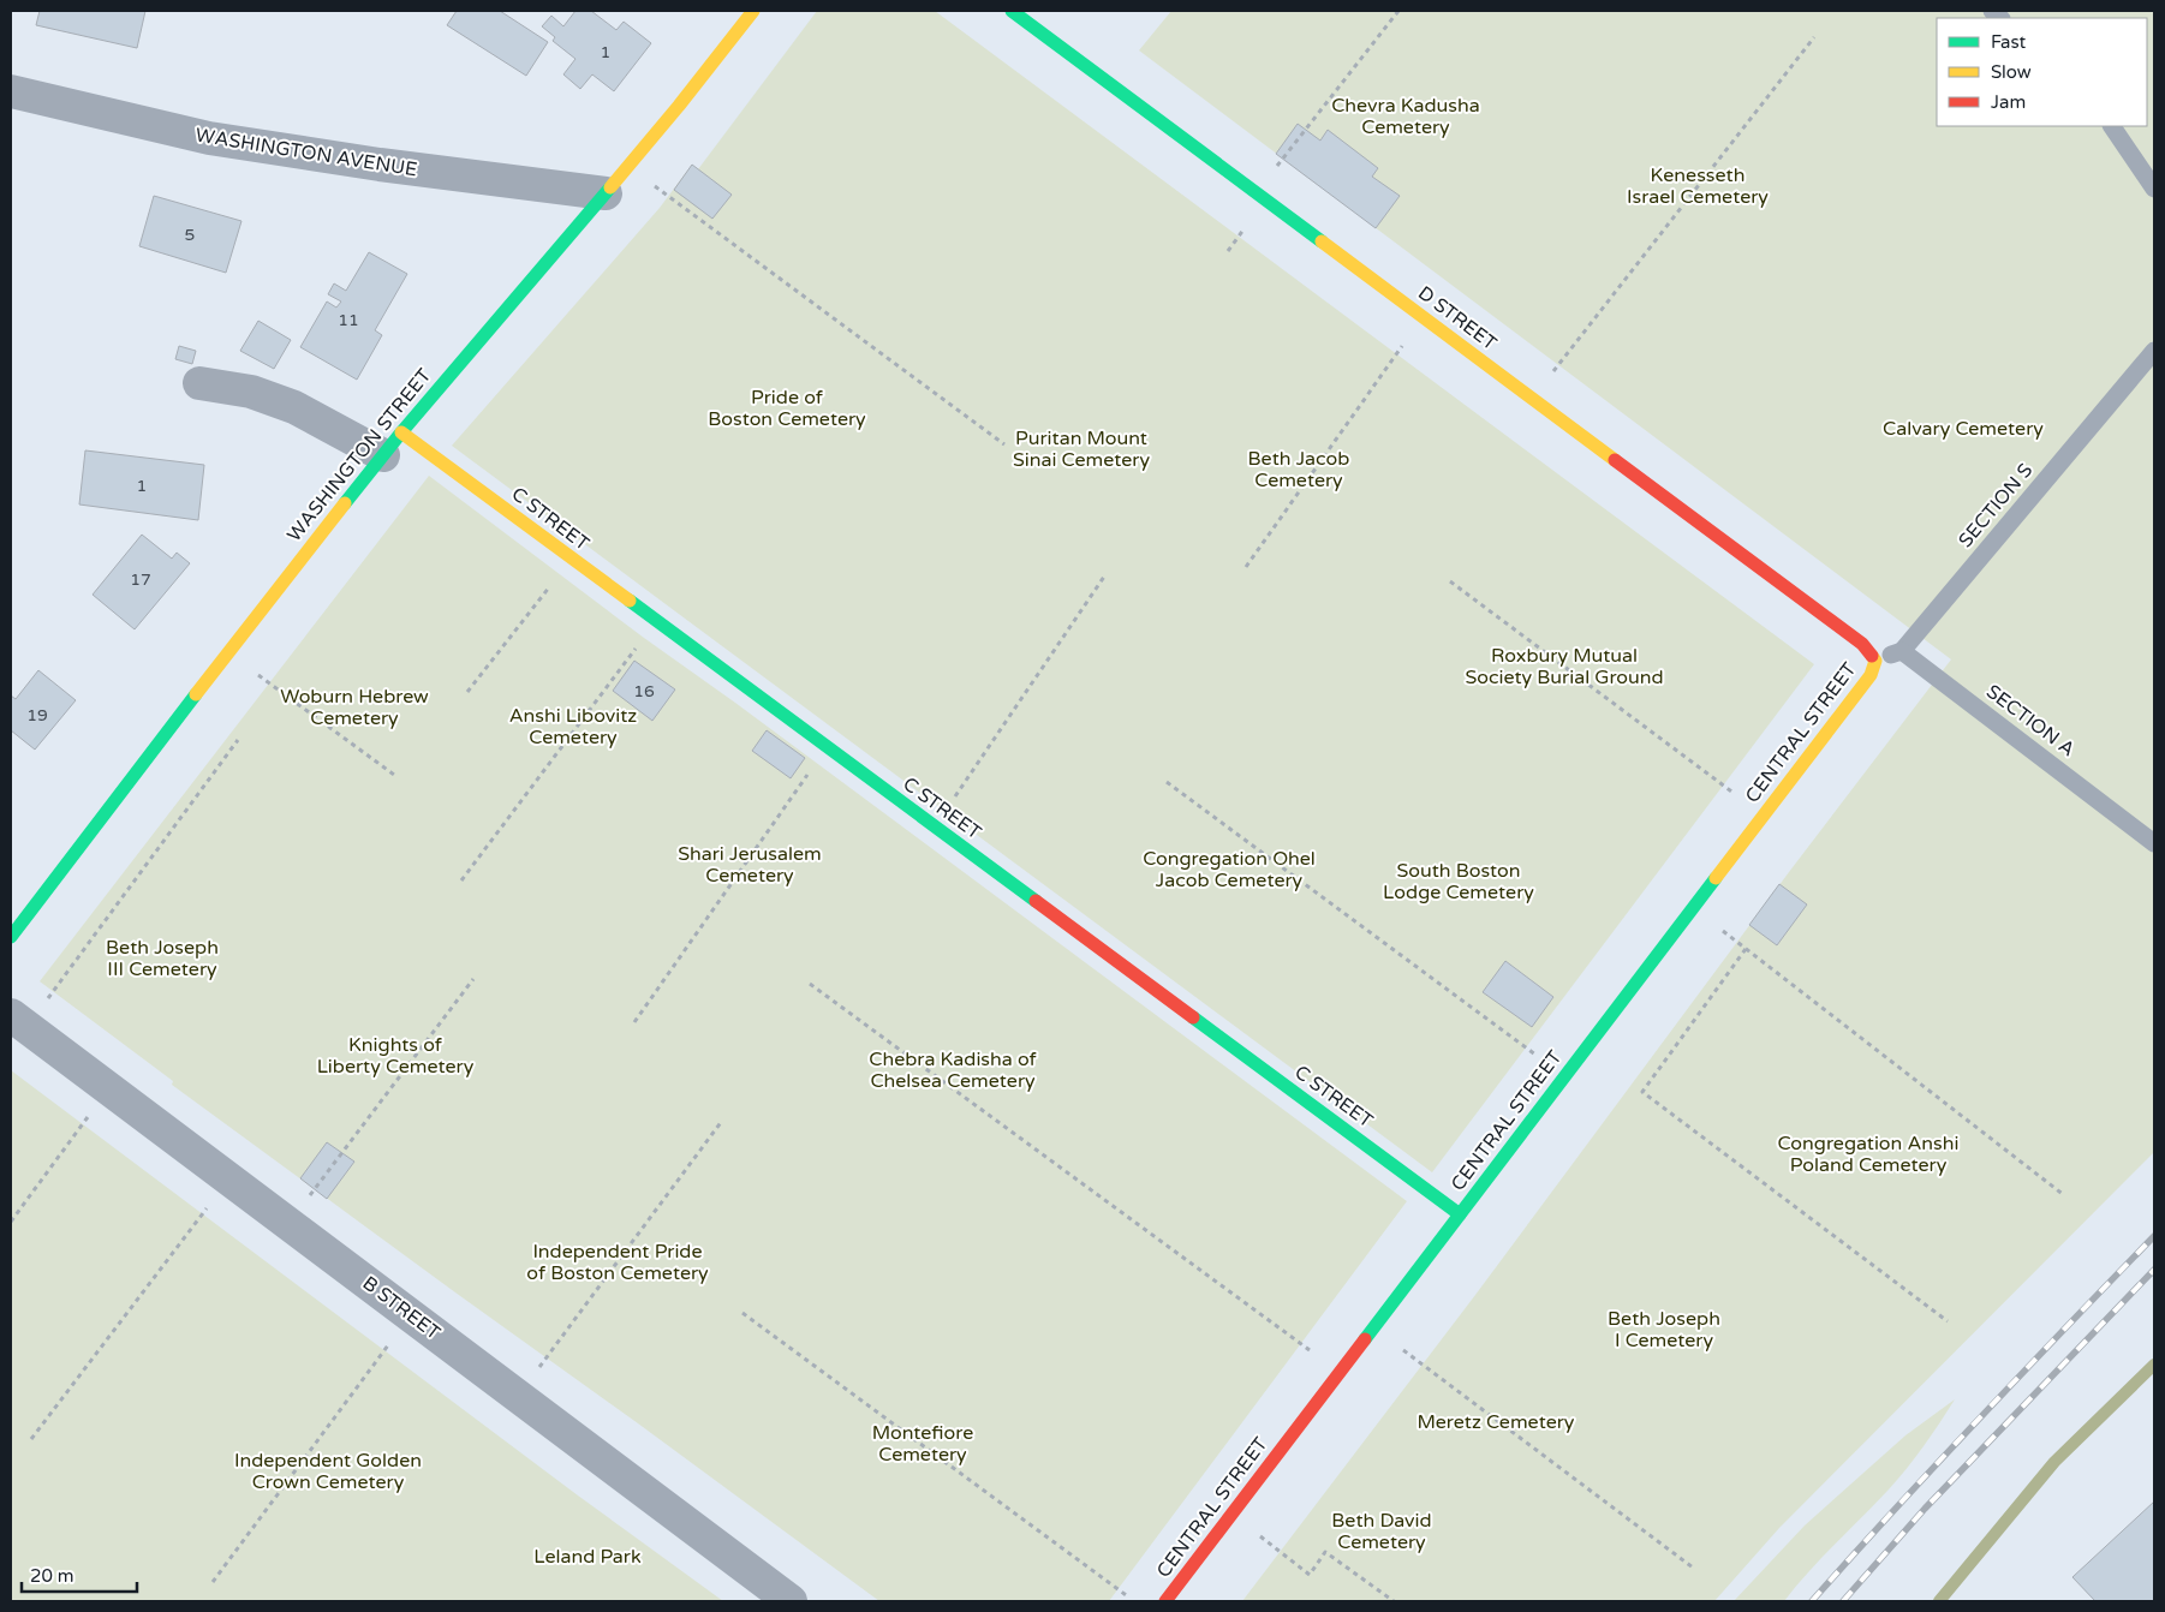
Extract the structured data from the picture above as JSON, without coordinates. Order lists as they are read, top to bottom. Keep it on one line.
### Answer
{"streets":{"street":["WASHINGTON AVENUE","D STREET","WASHINGTON STREET","C STREET","CENTRAL STREET","B STREET"],"lane":["SECTION S","SECTION A"]},"crossings":[["WASHINGTON AVENUE","WASHINGTON STREET"],["D STREET","CENTRAL STREET"],["WASHINGTON STREET","C STREET"],["SECTION S","SECTION A"],["C STREET","CENTRAL STREET"]],"parks":["Chevra Kadusha Cemetery","Kenesseth Israel Cemetery","Pride of Boston Cemetery","Calvary Cemetery","Puritan Mount Sinai Cemetery","Beth Jacob Cemetery","Roxbury Mutual Society Burial Ground","Woburn Hebrew Cemetery","Anshi Libovitz Cemetery","Shari Jerusalem Cemetery","Congregation Ohel Jacob Cemetery","South Boston Lodge Cemetery","Beth Joseph III Cemetery","Knights of Liberty Cemetery","Chebra Kadisha of Chelsea Cemetery","Congregation Anshi Poland Cemetery","Independent Pride of Boston Cemetery","Beth Joseph I Cemetery","Meretz Cemetery","Montefiore Cemetery","Independent Golden Crown Cemetery","Beth David Cemetery","Leland Park"],"house_numbers":["1","5","11","1","17","16","19"],"legend":["Fast","Slow","Jam"],"scale_bar":"20 m"}
